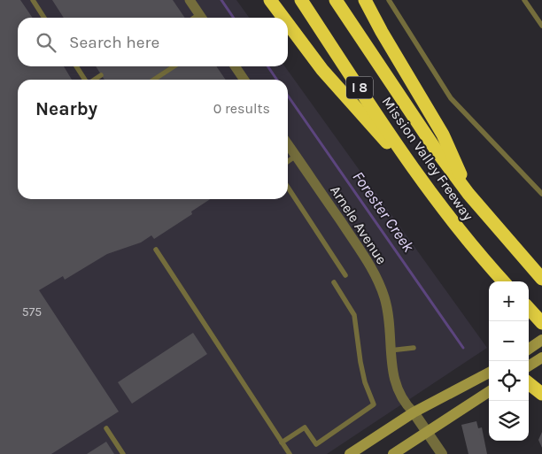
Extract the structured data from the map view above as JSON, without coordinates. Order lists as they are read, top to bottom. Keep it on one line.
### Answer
{"streets":{"highway":["I 8","Mission Valley Freeway"],"street":["Arnele Avenue"]},"water":["Forester Creek"],"house_numbers":["575"],"page":{"search":"Search here","heading":["Nearby","0 results"],"map_buttons":["+","−"]}}
